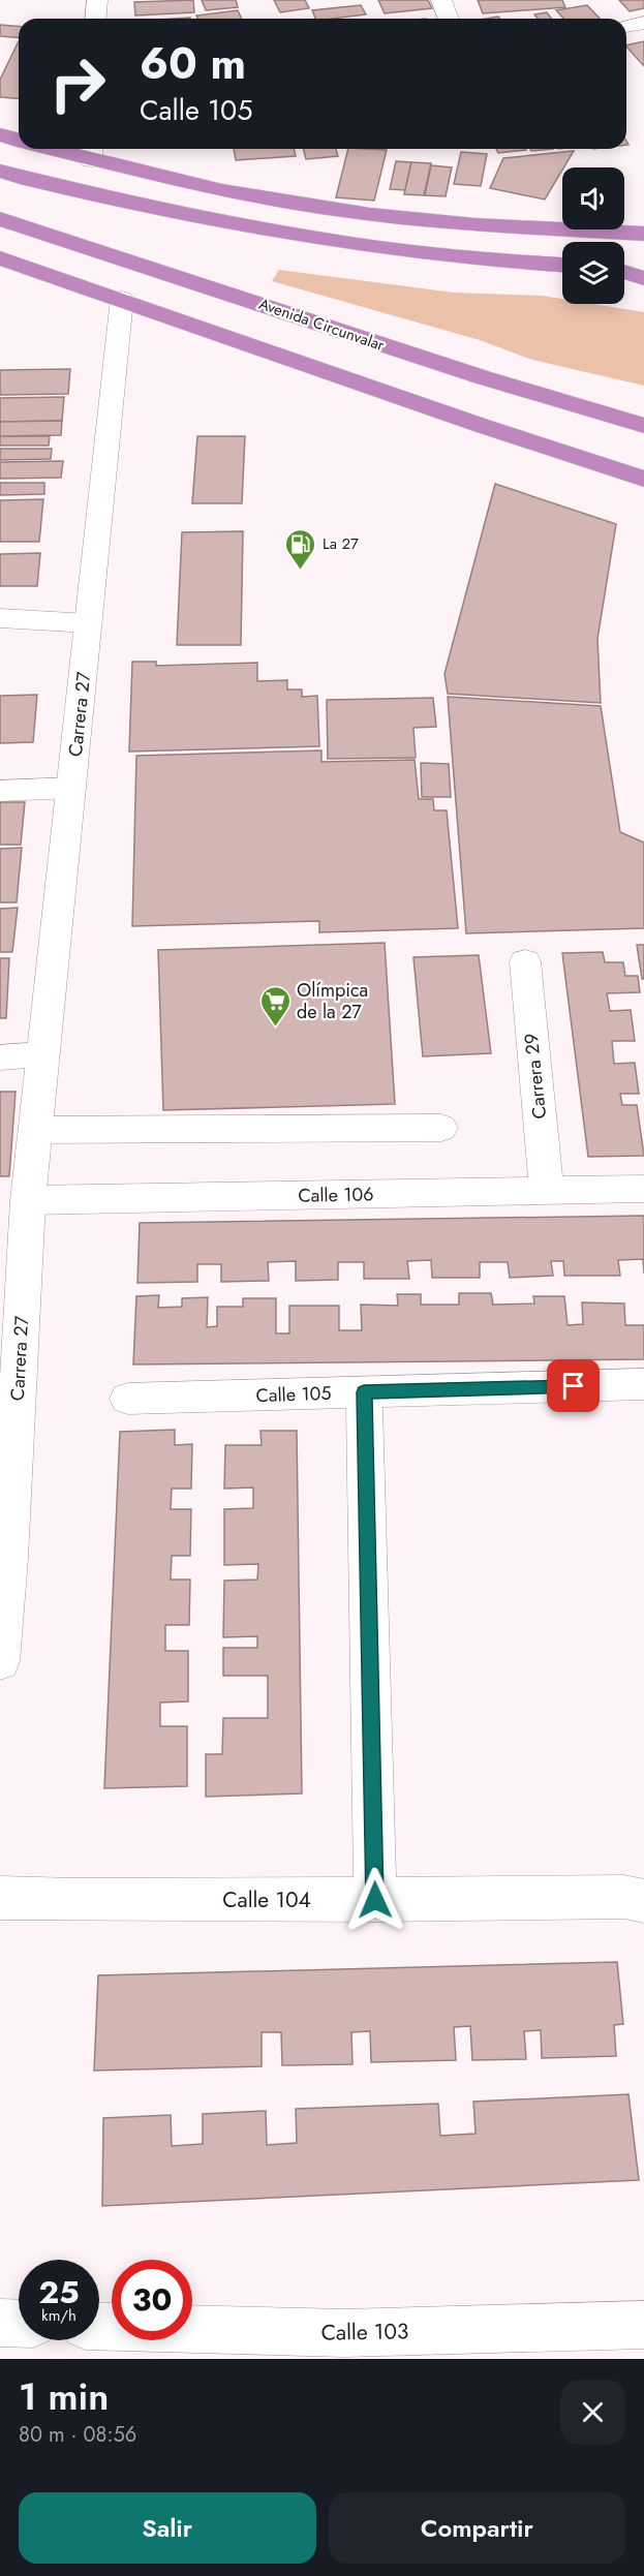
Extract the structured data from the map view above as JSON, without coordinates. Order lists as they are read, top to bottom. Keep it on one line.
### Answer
{"streets":{"highway":["Avenida Circunvalar"],"street":["Carrera 27","Carrera 29","Calle 106","Calle 105","Calle 104","Calle 103"]},"crossings":[["Carrera 27","Calle 106"],["Carrera 29","Calle 106"]],"places":{"fuel station":["La 27"],"supermarket":["Olímpica de la 27"]},"page":{"turn":["60 m","Calle 105"],"speed":"25 km/h","limit":"30","heading":["1 min","80 m · 08:56"],"buttons":["Salir","Compartir"]}}
